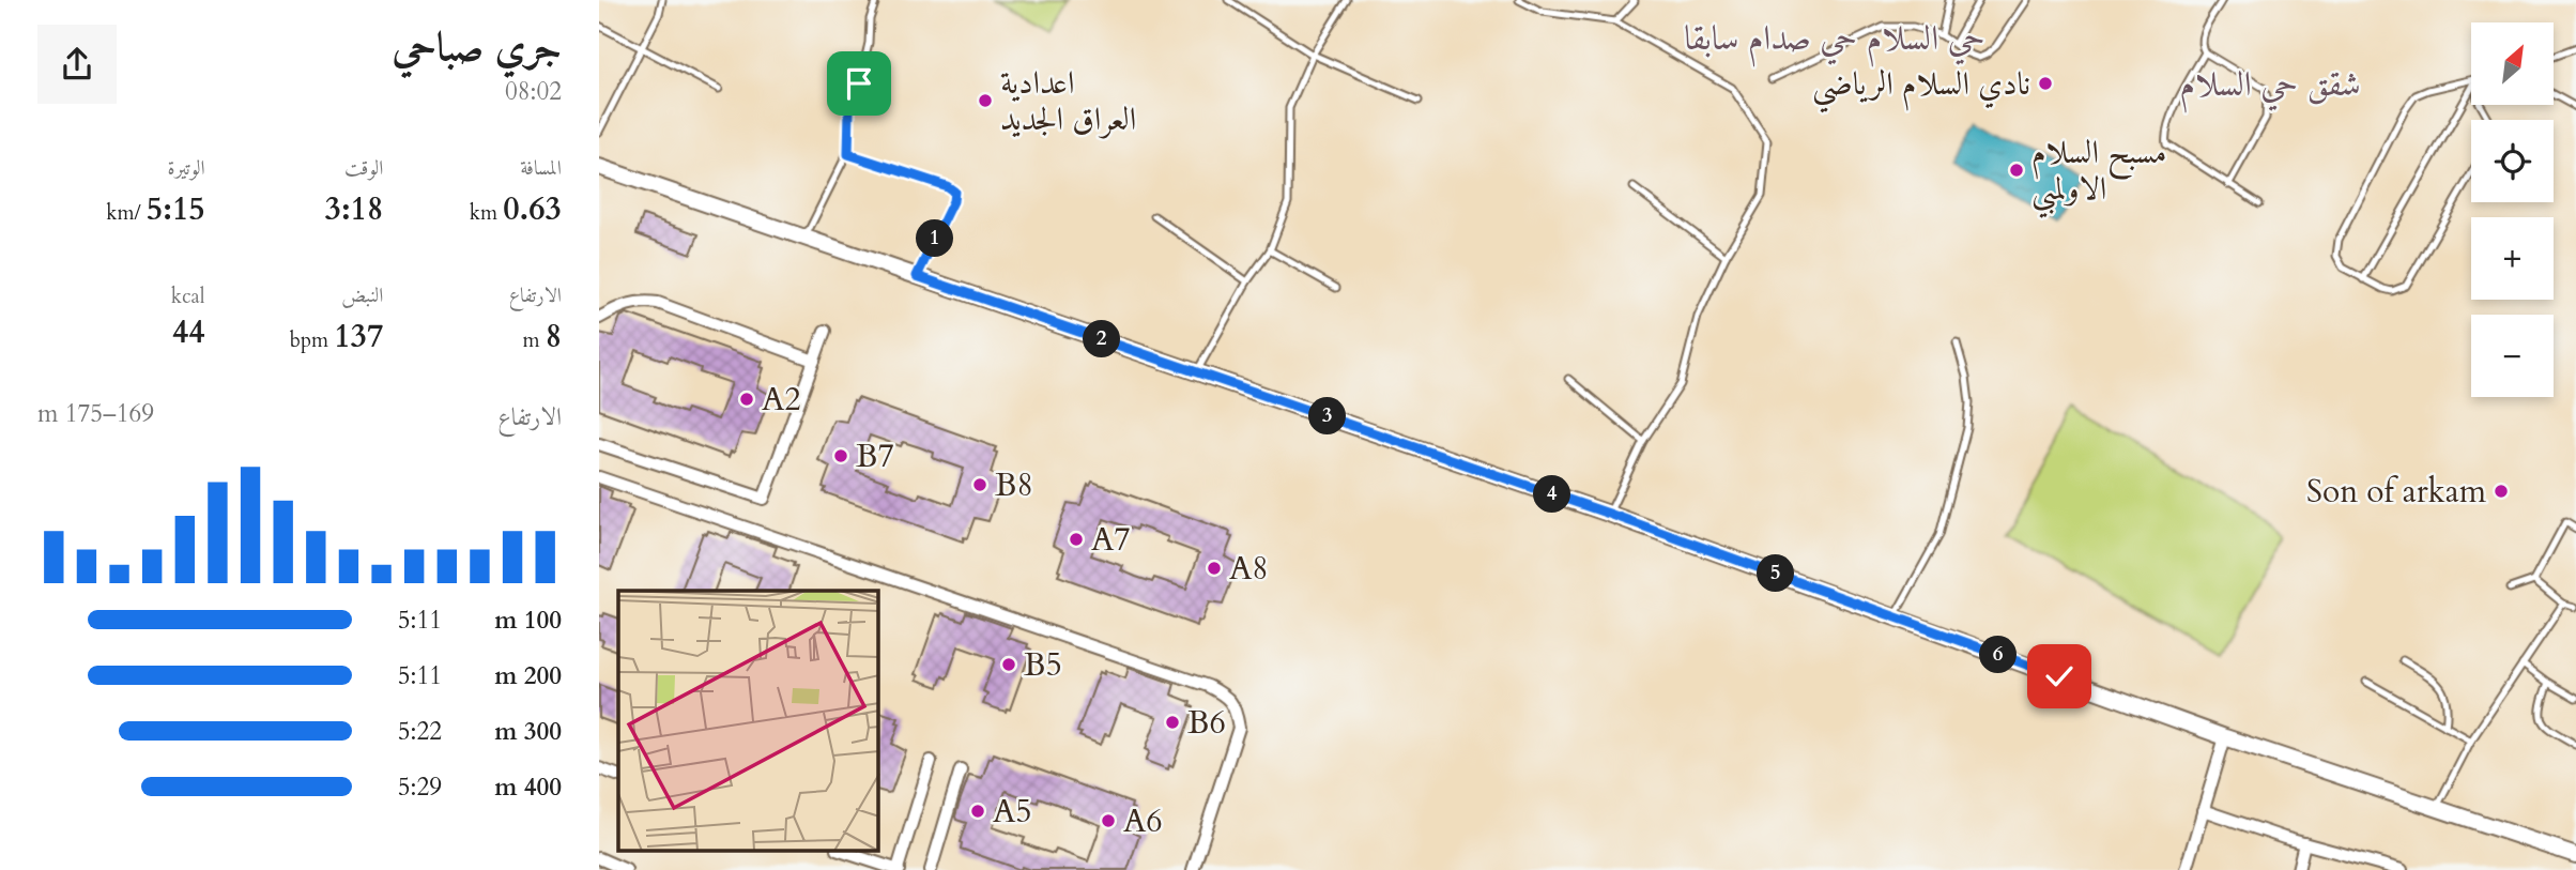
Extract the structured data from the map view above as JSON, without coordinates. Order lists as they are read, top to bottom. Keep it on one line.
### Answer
{"districts":["حي السلام حي صدام سابقا","شقق حي السلام"],"places":["نادي السلام الرياضي","اعدادية العراق الجديد","مسبح السلام الاولمبي","A2","B7","B8","Son of arkam","A7","A8","B5","B6","A5","A6"],"north":"top right","page":{"heading":["جري صباحي","08:02"],"map_buttons":["+","−"],"stats":[["المسافة","0.63 km"],["الوقت","3:18"],["الوتيرة","5:15 /km"],["الارتفاع","8 m"],["النبض","137 bpm"],["kcal","44"]],"pins":["1","2","3","4","5","6"],"chart":["الارتفاع","169–175 m"],"list":[{"name":"100 m","note":"5:11"},{"name":"200 m","note":"5:11"},{"name":"300 m","note":"5:22"},{"name":"400 m","note":"5:29"}]}}
